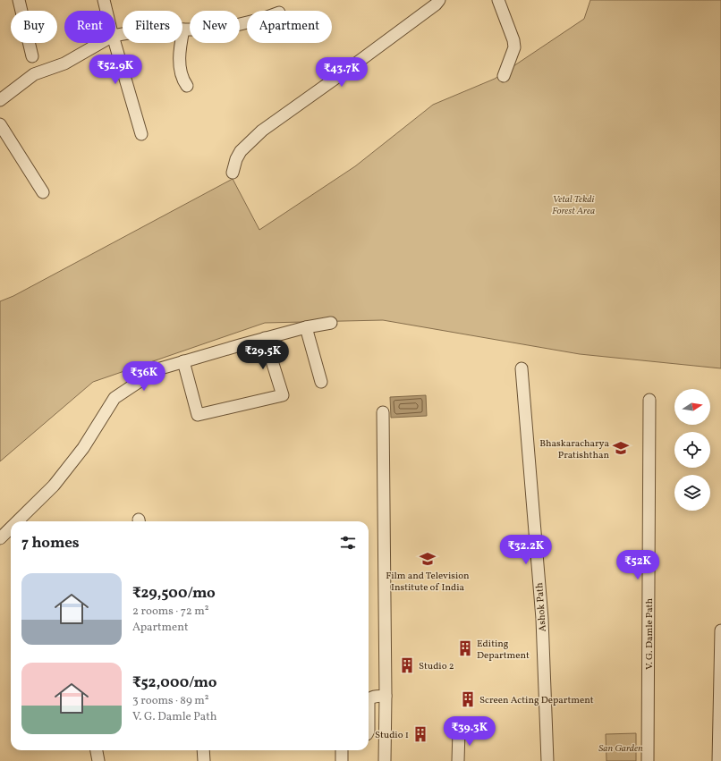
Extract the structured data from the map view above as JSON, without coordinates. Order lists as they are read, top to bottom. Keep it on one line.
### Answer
{"streets":{"street":["Ashok Path","V. G. Damle Path"]},"parks":["Vetal Tekdi Forest Area","San Garden"],"places":{"school or university":["Bhaskaracharya Pratishthan","Film and Television Institute of India"],"building":["Editing Department","Studio 2","Screen Acting Department","Studio 1"]},"north":"right","page":{"chip":["Buy","Rent","Filters","New","Apartment"],"price":["₹52.9K","₹43.7K","₹29.5K","₹36K","₹32.2K","₹52K","₹39.3K"],"heading":"7 homes","list":[{"name":"₹29,500/mo","note":"2 rooms · 72 m² · Apartment"},{"name":"₹52,000/mo","note":"3 rooms · 89 m² · V. G. Damle Path"}]}}
